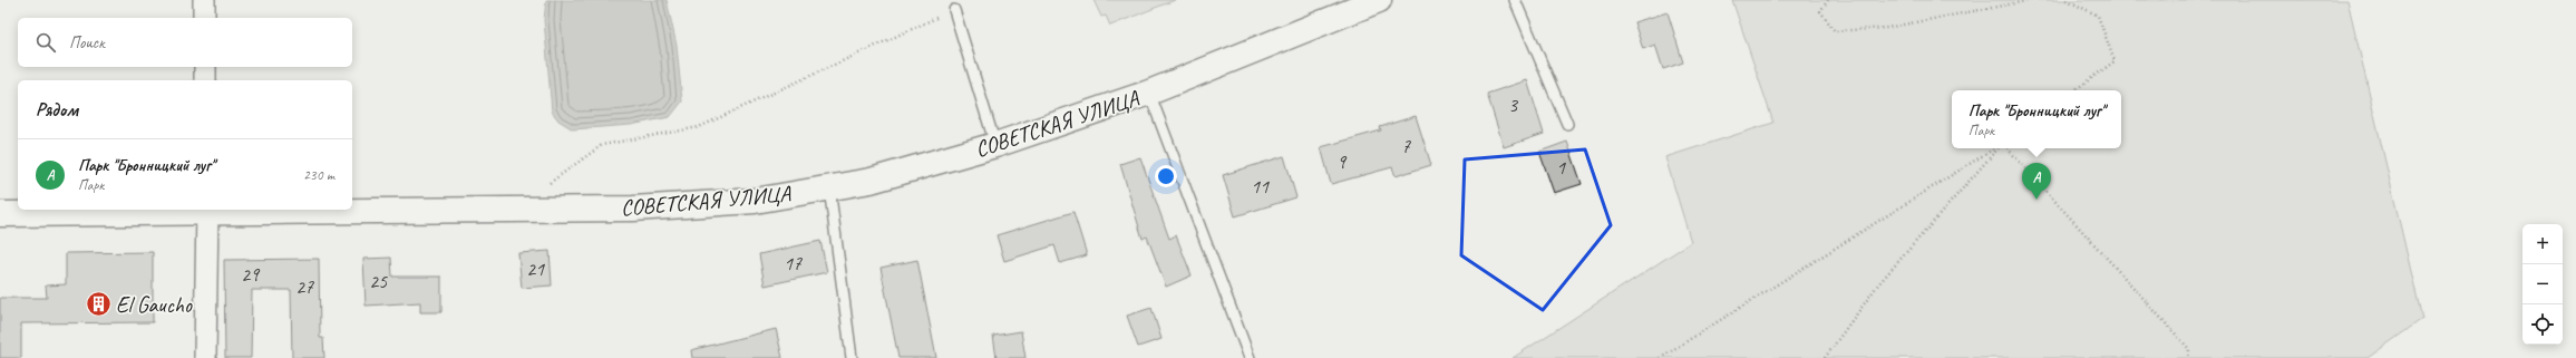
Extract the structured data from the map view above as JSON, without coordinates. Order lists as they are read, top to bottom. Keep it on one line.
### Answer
{"streets":{"main road":["СОВЕТСКАЯ УЛИЦА"]},"places":{"building":["El Gaucho"]},"house_numbers":["3","7","9","1","11","17","21","29","25","27"],"page":{"search":"Поиск","heading":"Рядом","popup":["Парк \"Бронницкий луг\"","Парк"],"list":[{"mark":"A","name":"Парк \"Бронницкий луг\"","note":"Парк","value":"230 m"}],"pins":"A","map_buttons":["+","−"]}}
